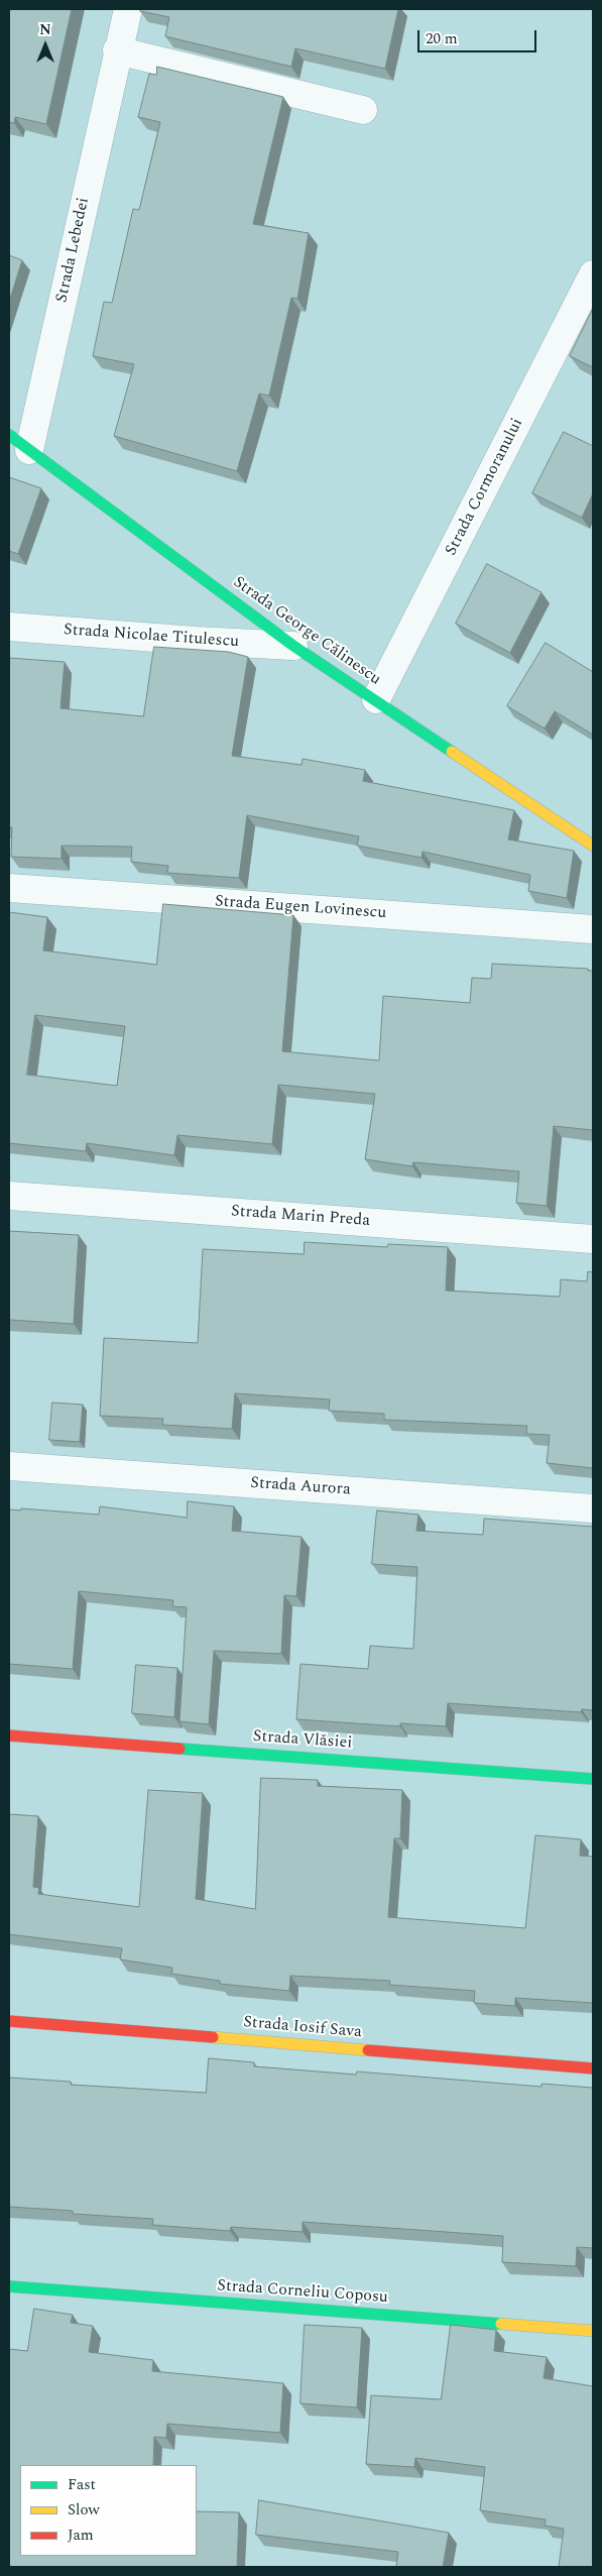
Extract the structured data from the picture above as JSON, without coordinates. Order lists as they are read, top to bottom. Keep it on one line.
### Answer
{"streets":{"street":["Strada Lebedei","Strada Cormoranului","Strada George Călinescu","Strada Nicolae Titulescu","Strada Eugen Lovinescu","Strada Marin Preda","Strada Aurora","Strada Vlăsiei","Strada Iosif Sava","Strada Corneliu Coposu"]},"crossings":[["Strada Lebedei","Strada George Călinescu"],["Strada Cormoranului","Strada George Călinescu"],["Strada George Călinescu","Strada Nicolae Titulescu"]],"legend":["Fast","Slow","Jam"],"scale_bar":"20 m","north":"top"}
